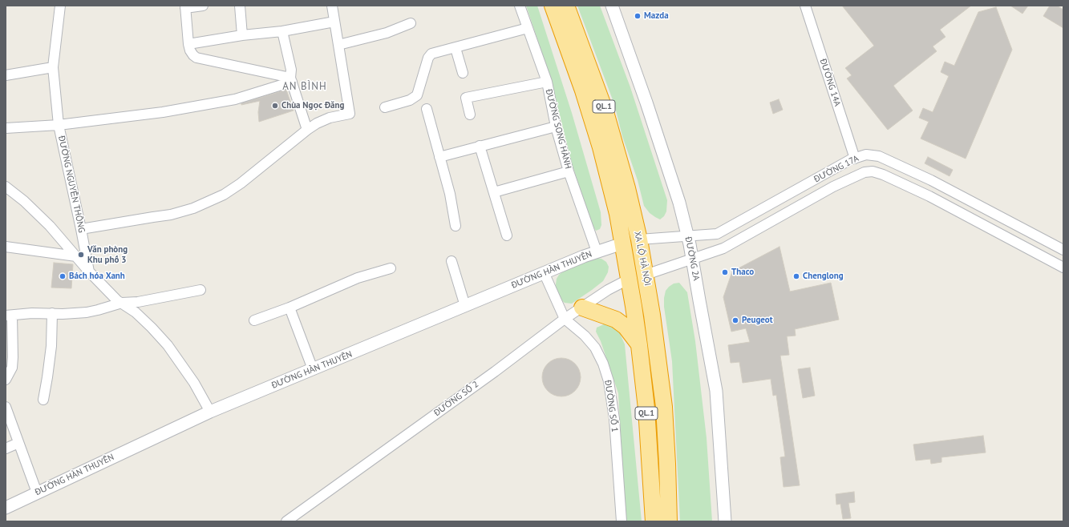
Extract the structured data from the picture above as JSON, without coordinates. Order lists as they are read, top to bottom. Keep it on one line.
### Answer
{"streets":{"highway":["QL.1","XA LỘ HÀ NỘI"],"street":["ĐƯỜNG 14A","ĐƯỜNG SONG HÀNH","ĐƯỜNG 17A","ĐƯỜNG NGUYỄN THÔNG","ĐƯỜNG 2A","ĐƯỜNG HÀN THUYÊN","ĐƯỜNG SỐ 2","ĐƯỜNG SỐ 1"]},"crossings":[["ĐƯỜNG 14A","ĐƯỜNG 17A"],["ĐƯỜNG SONG HÀNH","ĐƯỜNG HÀN THUYÊN"],["ĐƯỜNG 17A","XA LỘ HÀ NỘI"],["ĐƯỜNG 17A","ĐƯỜNG 2A"],["XA LỘ HÀ NỘI","ĐƯỜNG HÀN THUYÊN"],["XA LỘ HÀ NỘI","ĐƯỜNG SỐ 2"],["ĐƯỜNG HÀN THUYÊN","ĐƯỜNG SỐ 1"],["ĐƯỜNG SỐ 2","ĐƯỜNG SỐ 1"]],"districts":["AN BÌNH"],"places":["Mazda","Chùa Ngọc Đăng","Văn phòng Khu phố 3","Thaco","Bách hóa Xanh","Chenglong","Peugeot"]}
